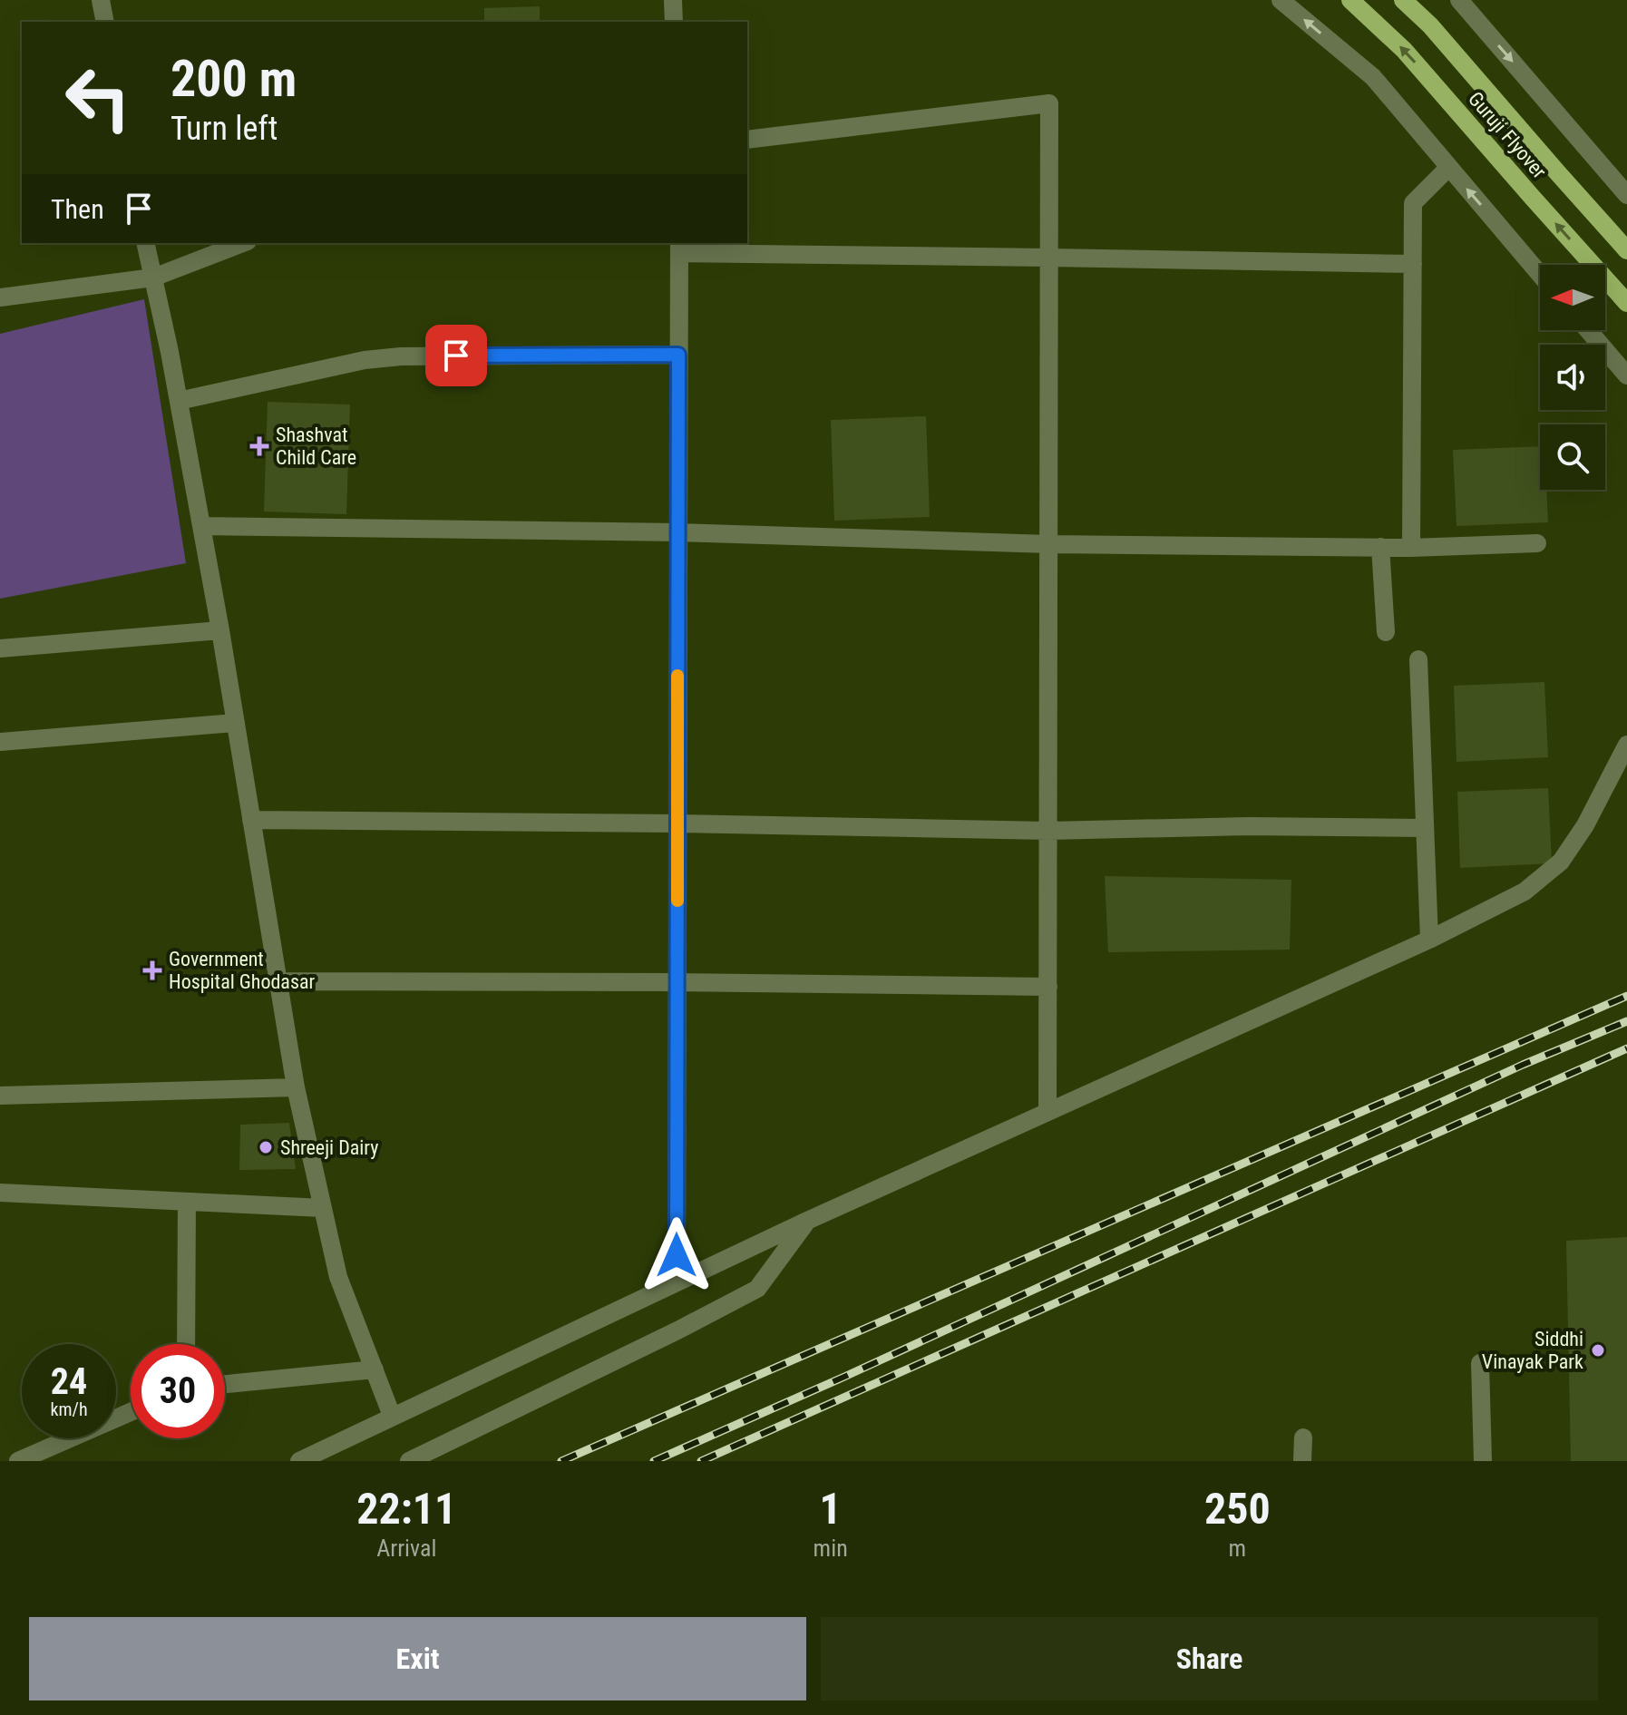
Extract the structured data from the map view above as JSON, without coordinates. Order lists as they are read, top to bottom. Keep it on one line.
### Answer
{"streets":{"main road":["Guruji Flyover"]},"places":{"health":["Shashvat Child Care","Government Hospital Ghodasar"],"other":["Shreeji Dairy","Siddhi Vinayak Park"]},"north":"left","page":{"turn":["200 m","Turn left"],"then":"Then","speed":"24 km/h","limit":"30","eta":["22:11","Arrival","1","min","250","m"],"buttons":["Exit","Share"]}}
